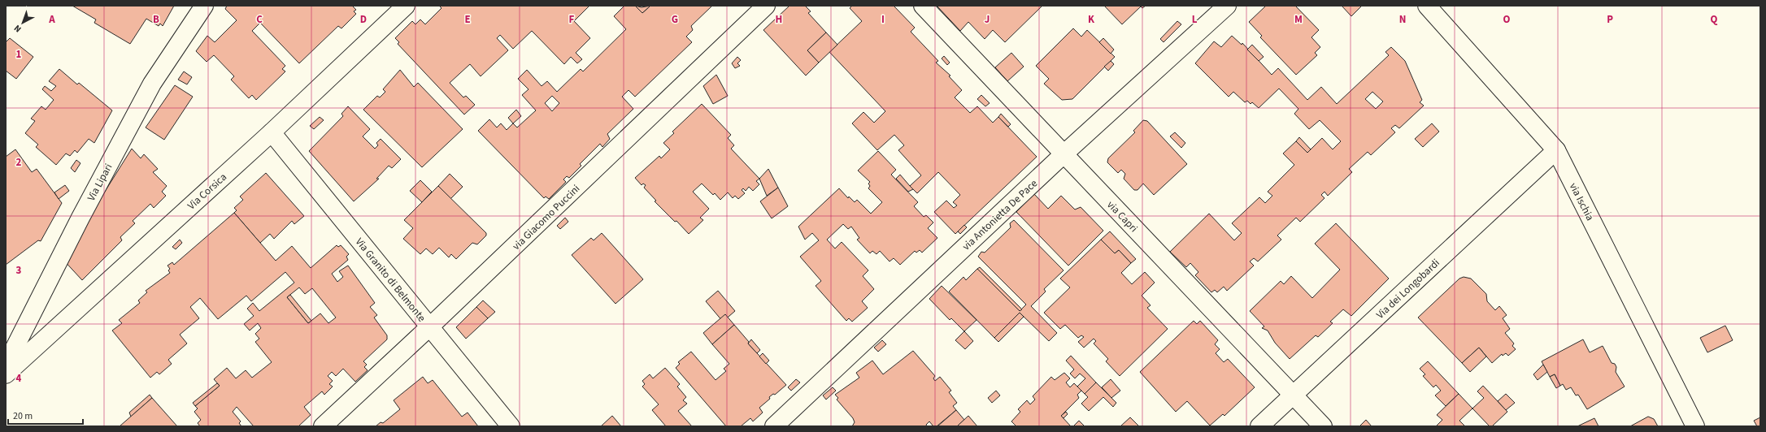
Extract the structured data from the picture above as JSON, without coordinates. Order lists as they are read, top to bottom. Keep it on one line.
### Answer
{"streets":{"street":["Via Lipari","Via Corsica","via Ischia","via Antonietta De Pace","via Capri","via Giacomo Puccini","Via Granito di Belmonte","Via dei Longobardi"]},"crossings":[["Via Corsica","Via Granito di Belmonte"],["via Ischia","Via dei Longobardi"],["via Antonietta De Pace","via Capri"],["via Capri","Via dei Longobardi"],["via Giacomo Puccini","Via Granito di Belmonte"]],"scale_bar":"20 m","north":"bottom left","grid":{"columns":["A","B","C","D","E","F","G","H","I","J","K","L","M","N","O","P","Q"],"rows":["1","2","3","4"]}}
